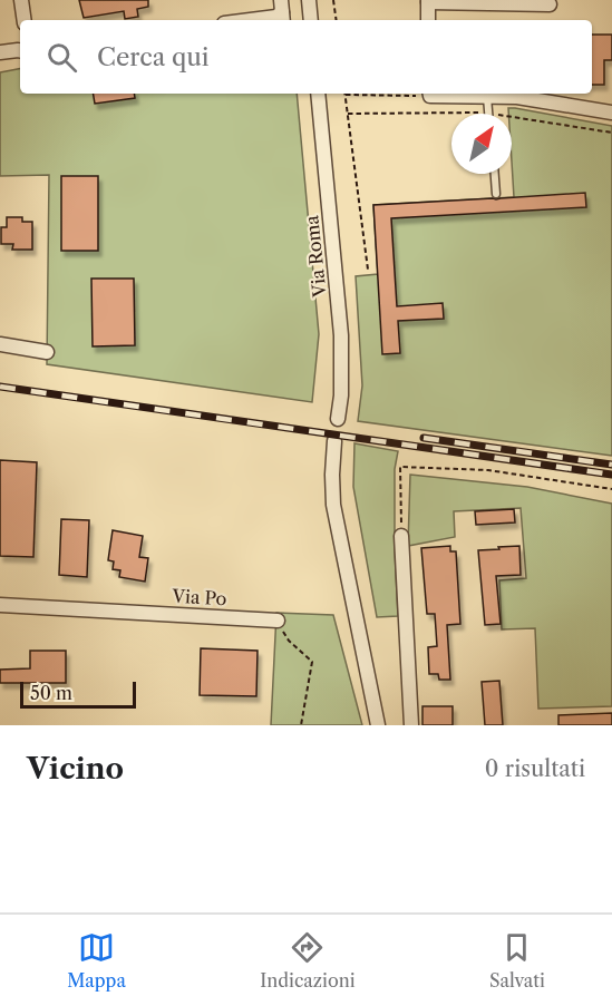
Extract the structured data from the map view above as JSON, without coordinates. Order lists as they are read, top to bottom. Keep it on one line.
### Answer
{"streets":{"street":["Via Roma","Via Po"]},"scale_bar":"50 m","north":"top right","page":{"search":"Cerca qui","scale":"50 m","heading":["Vicino","0 risultati"],"nav":["Mappa","Indicazioni","Salvati"]}}
